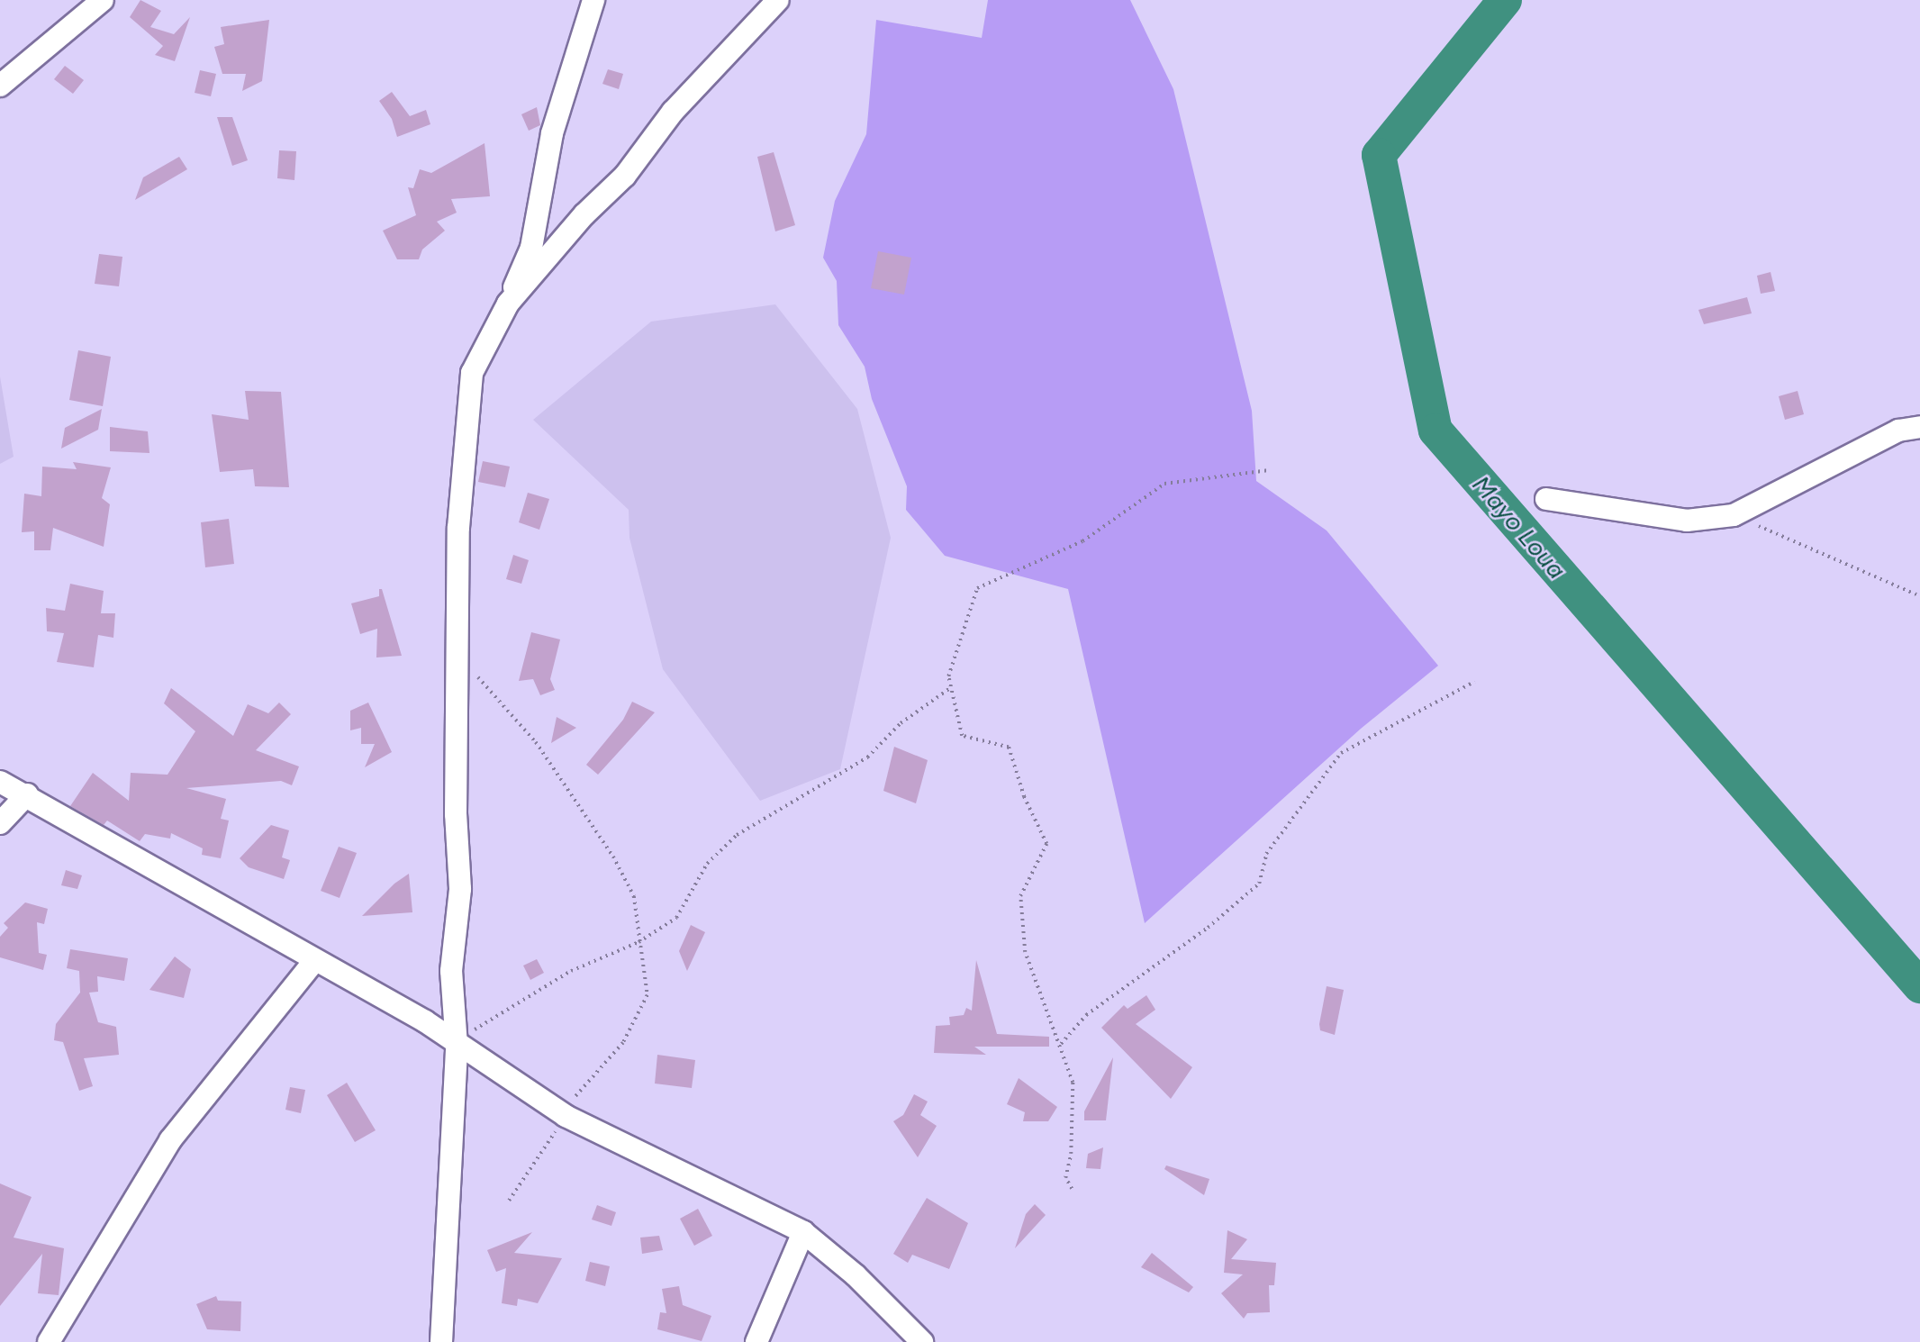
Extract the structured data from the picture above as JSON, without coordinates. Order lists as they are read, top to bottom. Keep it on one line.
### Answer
{"water":["Mayo Loua"]}
